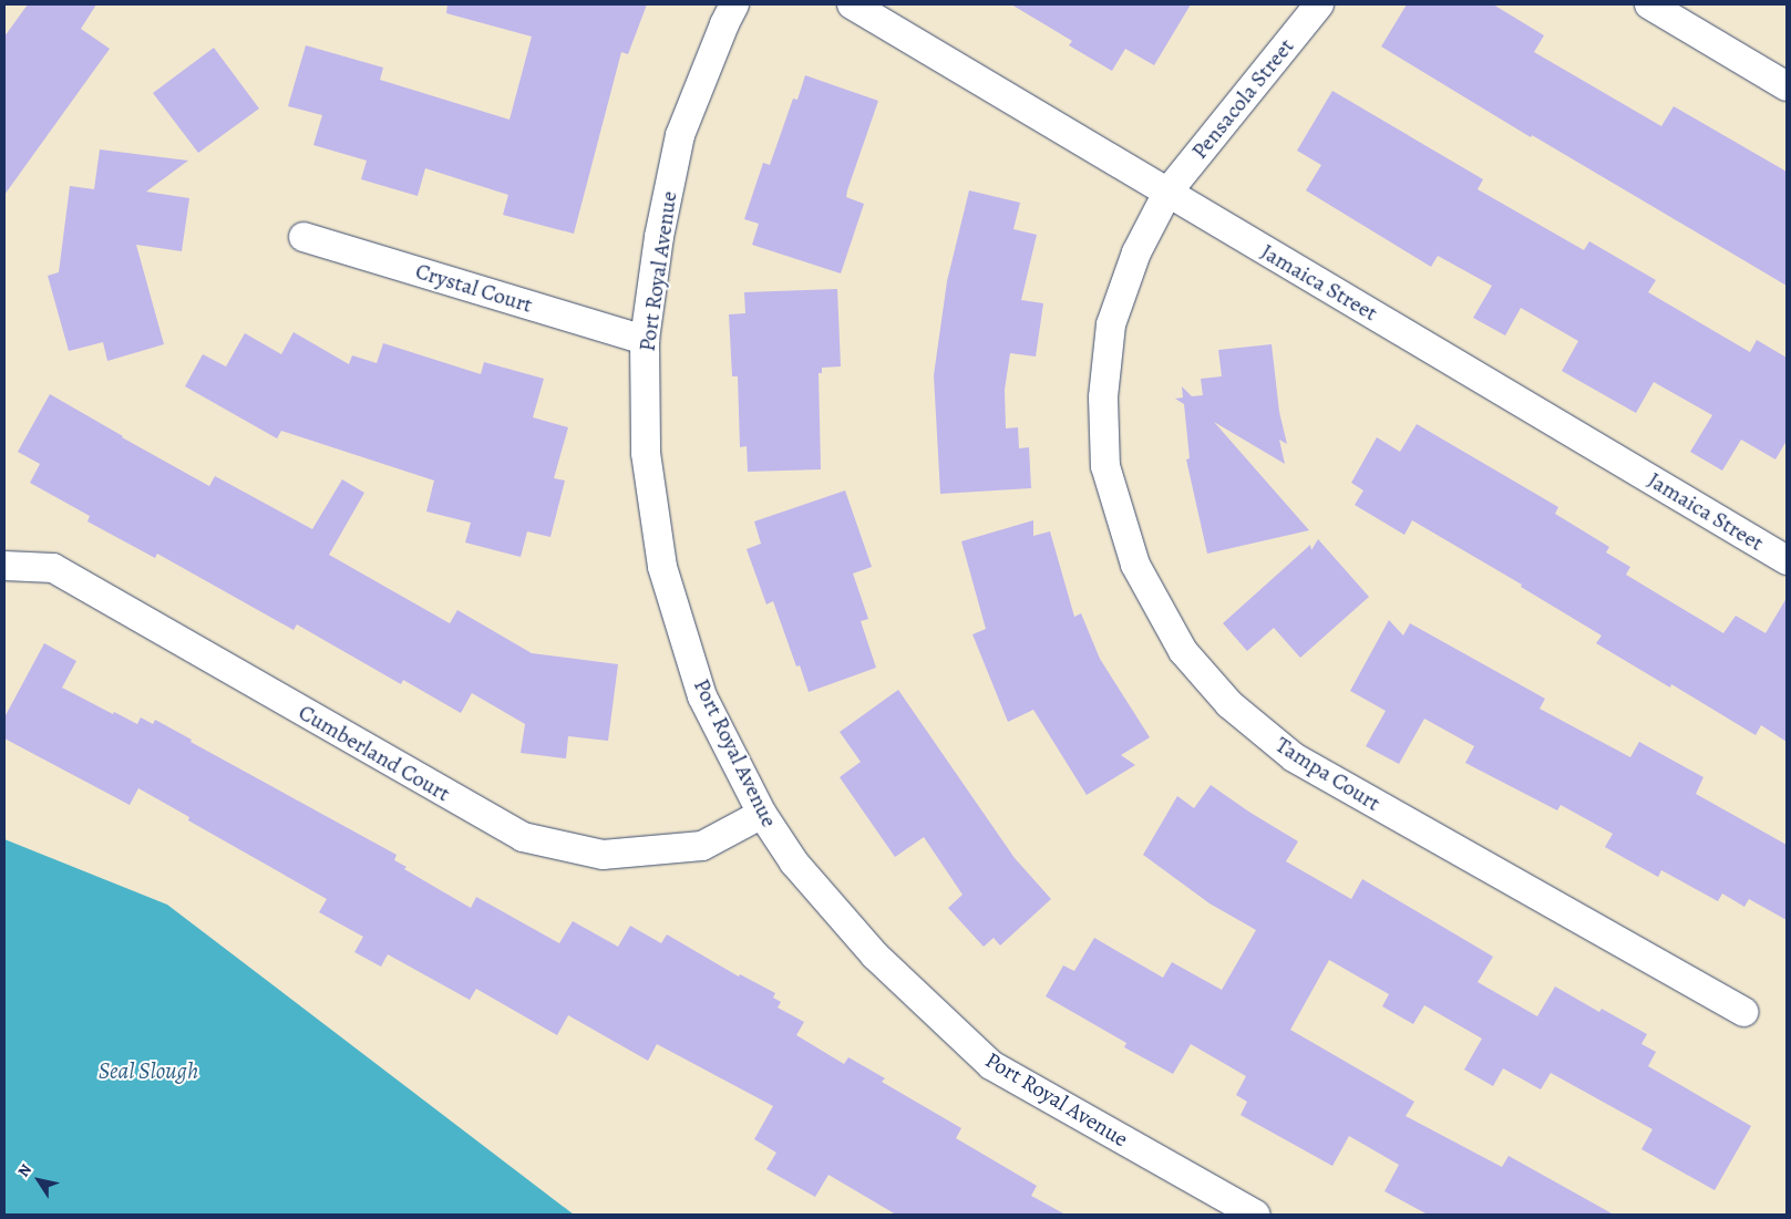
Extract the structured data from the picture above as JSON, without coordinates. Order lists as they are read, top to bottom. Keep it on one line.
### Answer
{"streets":{"street":["Pensacola Street","Port Royal Avenue","Jamaica Street","Crystal Court","Cumberland Court","Tampa Court"]},"crossings":[["Pensacola Street","Jamaica Street"],["Pensacola Street","Tampa Court"],["Port Royal Avenue","Crystal Court"],["Port Royal Avenue","Cumberland Court"],["Jamaica Street","Tampa Court"]],"water":["Seal Slough"],"north":"top left"}
